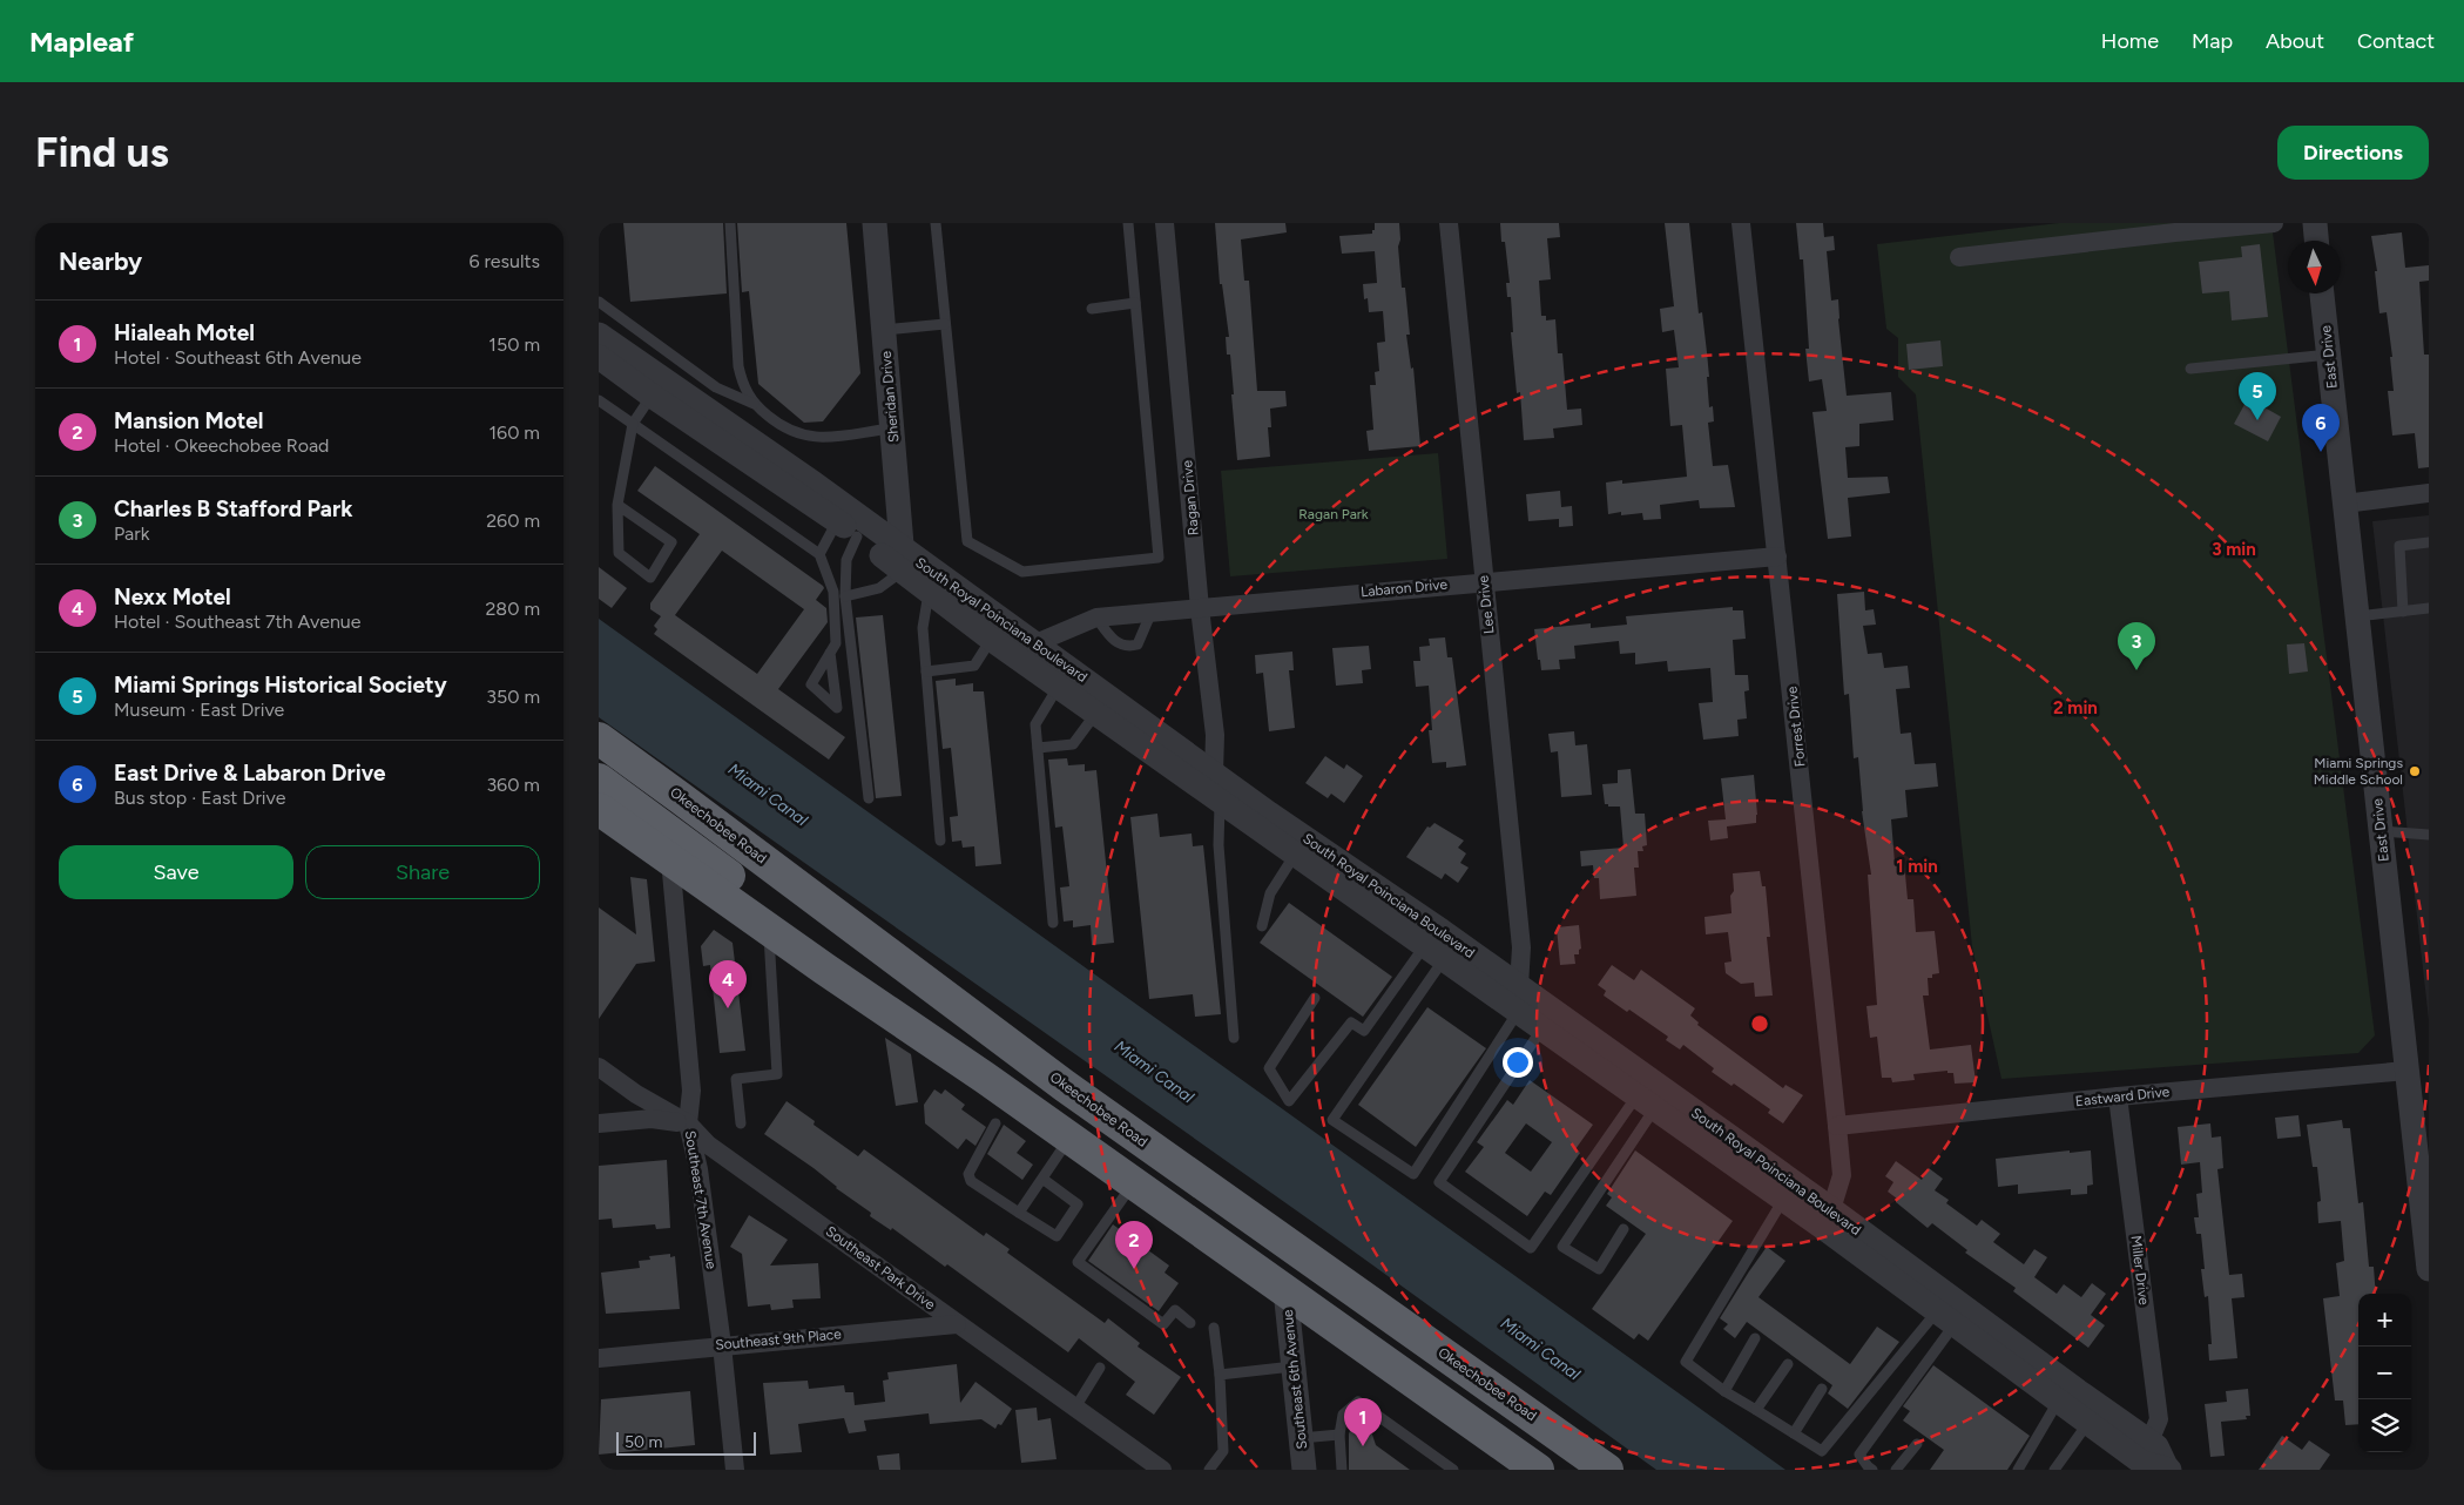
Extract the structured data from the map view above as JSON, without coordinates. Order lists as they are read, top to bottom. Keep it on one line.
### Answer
{"streets":{"highway":["Okeechobee Road"],"street":["East Drive","Sheridan Drive","Ragan Drive","Labaron Drive","Lee Drive","South Royal Poinciana Boulevard","Forrest Drive","Eastward Drive","Southeast 7th Avenue","Southeast Park Drive","Miller Drive","Southeast 9th Place","Southeast 6th Avenue"]},"crossings":[["East Drive","Eastward Drive"],["Sheridan Drive","South Royal Poinciana Boulevard"],["Ragan Drive","Labaron Drive"],["Ragan Drive","South Royal Poinciana Boulevard"],["Labaron Drive","Lee Drive"],["Labaron Drive","South Royal Poinciana Boulevard"],["Labaron Drive","Forrest Drive"],["Lee Drive","South Royal Poinciana Boulevard"],["South Royal Poinciana Boulevard","Forrest Drive"],["South Royal Poinciana Boulevard","Miller Drive"],["Forrest Drive","Eastward Drive"],["Eastward Drive","Miller Drive"],["Southeast 7th Avenue","Southeast Park Drive"],["Southeast 7th Avenue","Southeast 9th Place"],["Southeast Park Drive","Southeast 9th Place"]],"water":["Miami Canal"],"parks":["Ragan Park"],"places":["Miami Springs Middle School"],"scale_bar":"50 m","north":"bottom","page":{"header":"Mapleaf","nav":["Home","Map","About","Contact"],"buttons":["Directions",["Save","Share"]],"title":"Find us","heading":["Nearby","6 results"],"list":[{"mark":"1","name":"Hialeah Motel","note":"Hotel · Southeast 6th Avenue","value":"150 m"},{"mark":"2","name":"Mansion Motel","note":"Hotel · Okeechobee Road","value":"160 m"},{"mark":"3","name":"Charles B Stafford Park","note":"Park","value":"260 m"},{"mark":"4","name":"Nexx Motel","note":"Hotel · Southeast 7th Avenue","value":"280 m"},{"mark":"5","name":"Miami Springs Historical Society","note":"Museum · East Drive","value":"350 m"},{"mark":"6","name":"East Drive & Labaron Drive","note":"Bus stop · East Drive","value":"360 m"}],"pins":["5","6","3","4","2","1"],"map_buttons":["+","−"],"scale":"50 m"},"rings":["3 min","2 min","1 min"]}
